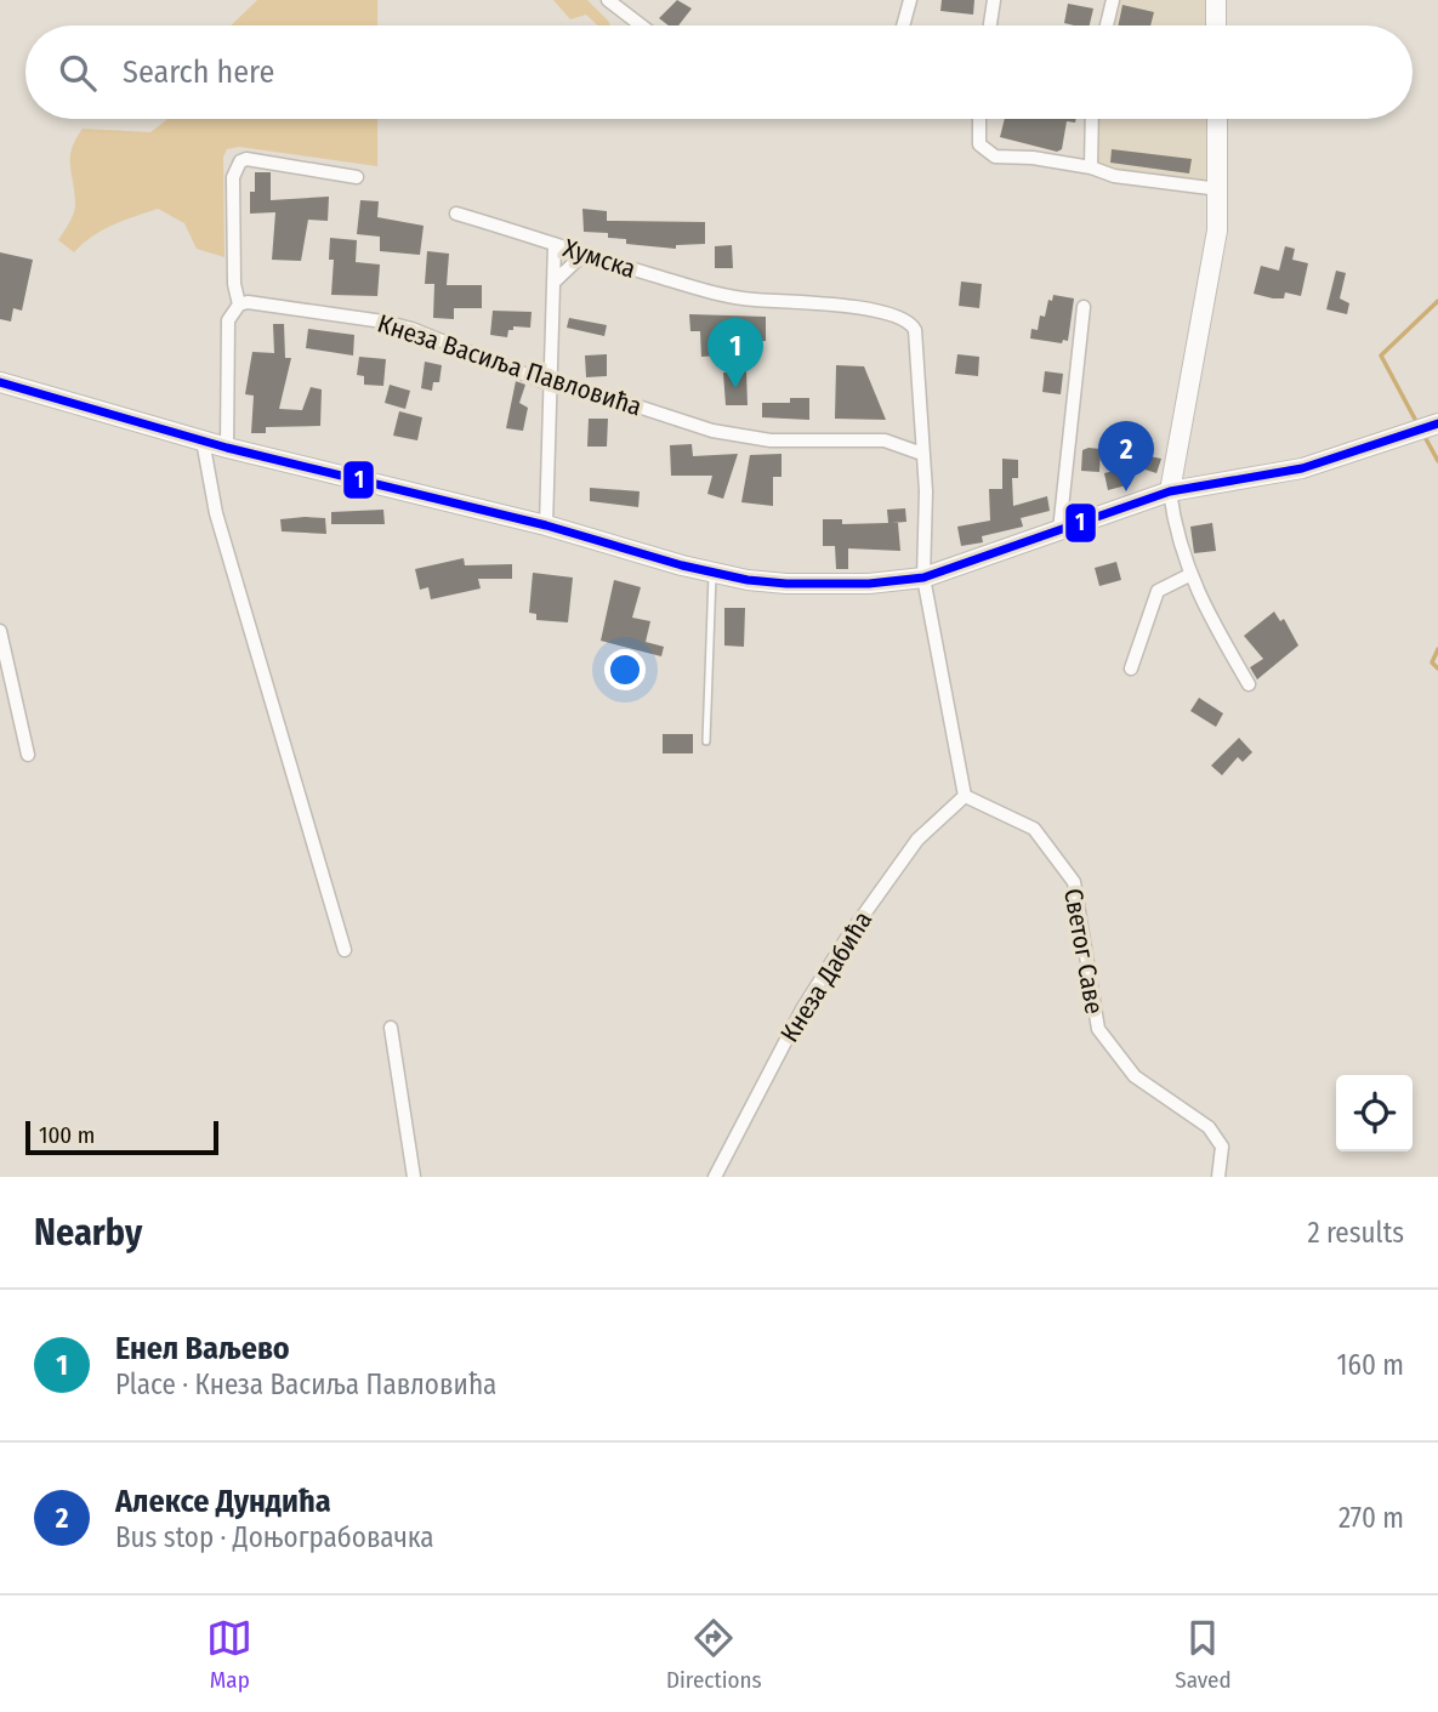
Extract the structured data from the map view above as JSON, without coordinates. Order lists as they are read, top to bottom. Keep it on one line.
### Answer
{"streets":{"street":["Хумска","Кнеза Васиља Павловића","Светог Саве","Кнеза Дабића"]},"crossings":[["Хумска","Кнеза Васиља Павловића"],["Светог Саве","Кнеза Дабића"]],"lines":["transit line 1"],"scale_bar":"100 m","page":{"search":"Search here","pins":["1","2"],"scale":"100 m","heading":["Nearby","2 results"],"list":[{"mark":"1","name":"Енел Ваљево","note":"Place · Кнеза Васиља Павловића","value":"160 m"},{"mark":"2","name":"Алексе Дундића","note":"Bus stop · Доњограбовачка","value":"270 m"}],"nav":["Map","Directions","Saved"]}}
